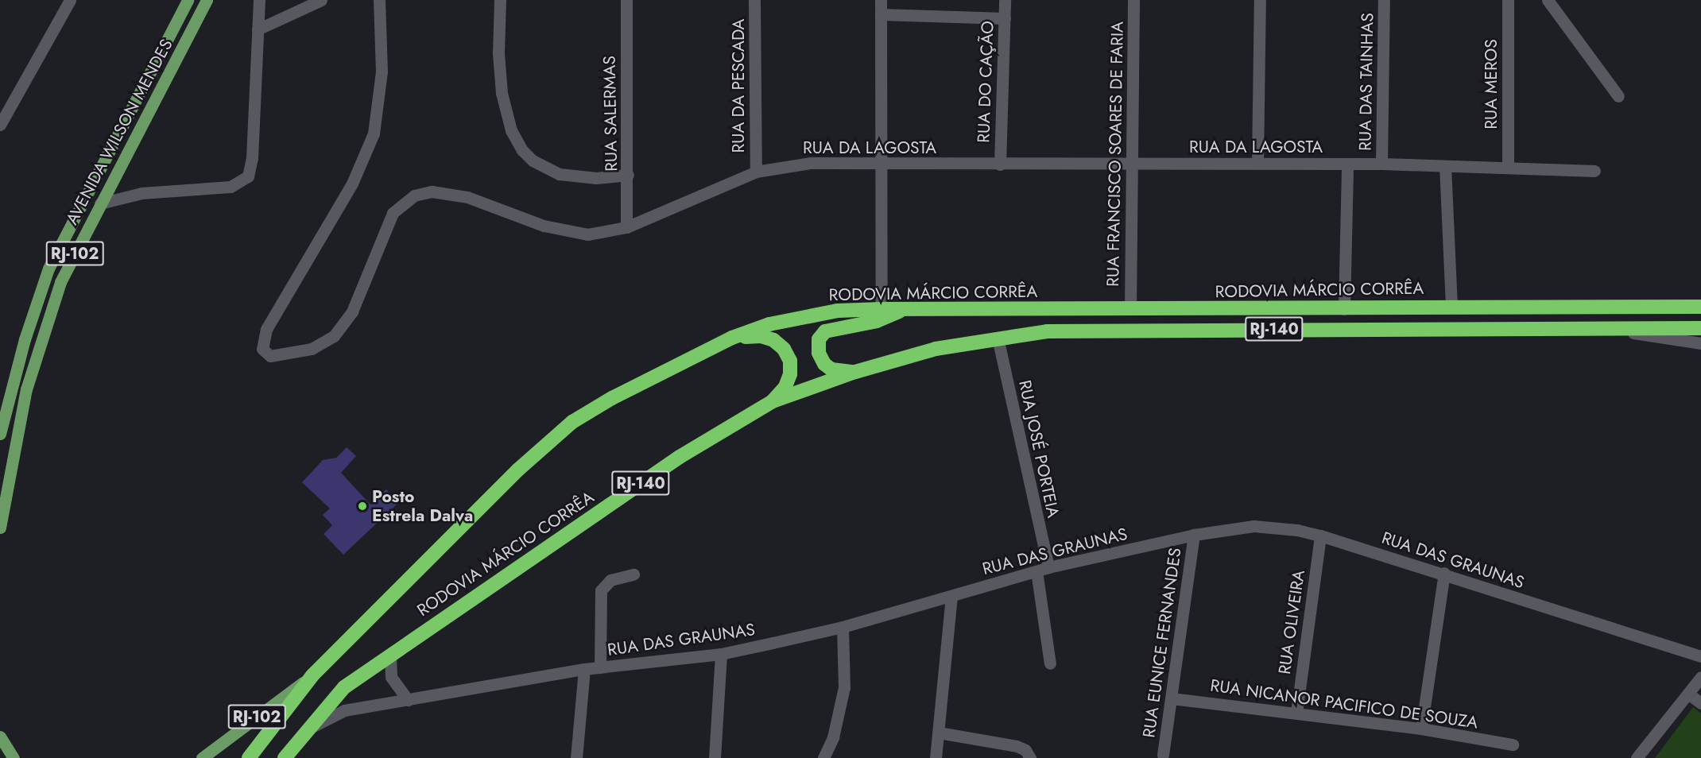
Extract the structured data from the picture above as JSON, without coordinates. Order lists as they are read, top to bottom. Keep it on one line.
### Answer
{"streets":{"highway":["RODOVIA MÁRCIO CORRÊA","RJ-140"],"main road":["AVENIDA WILSON MENDES","RJ-102"],"street":["RUA DO CAÇÃO","RUA DAS TAINHAS","RUA MEROS","RUA DA PESCADA","RUA SALERMAS","RUA DA LAGOSTA","RUA FRANCISCO SOARES DE FARIA","RUA JOSÉ PORTEIA","RUA DAS GRAUNAS","RUA OLIVEIRA","RUA EUNICE FERNANDES","RUA NICANOR PACIFICO DE SOUZA"]},"crossings":[["RUA DO CAÇÃO","RUA DA LAGOSTA"],["RUA DAS TAINHAS","RUA DA LAGOSTA"],["RUA MEROS","RUA DA LAGOSTA"],["RUA DA PESCADA","RUA DA LAGOSTA"],["RUA SALERMAS","RUA DA LAGOSTA"],["RUA DA LAGOSTA","RUA FRANCISCO SOARES DE FARIA"],["RUA FRANCISCO SOARES DE FARIA","RODOVIA MÁRCIO CORRÊA"],["RJ-102","RODOVIA MÁRCIO CORRÊA"],["RODOVIA MÁRCIO CORRÊA","RUA JOSÉ PORTEIA"],["RODOVIA MÁRCIO CORRÊA","RUA DAS GRAUNAS"],["RUA JOSÉ PORTEIA","RUA DAS GRAUNAS"],["RUA DAS GRAUNAS","RUA OLIVEIRA"],["RUA DAS GRAUNAS","RUA EUNICE FERNANDES"],["RUA OLIVEIRA","RUA NICANOR PACIFICO DE SOUZA"],["RUA EUNICE FERNANDES","RUA NICANOR PACIFICO DE SOUZA"]],"places":["Posto Estrela Dalva"]}
